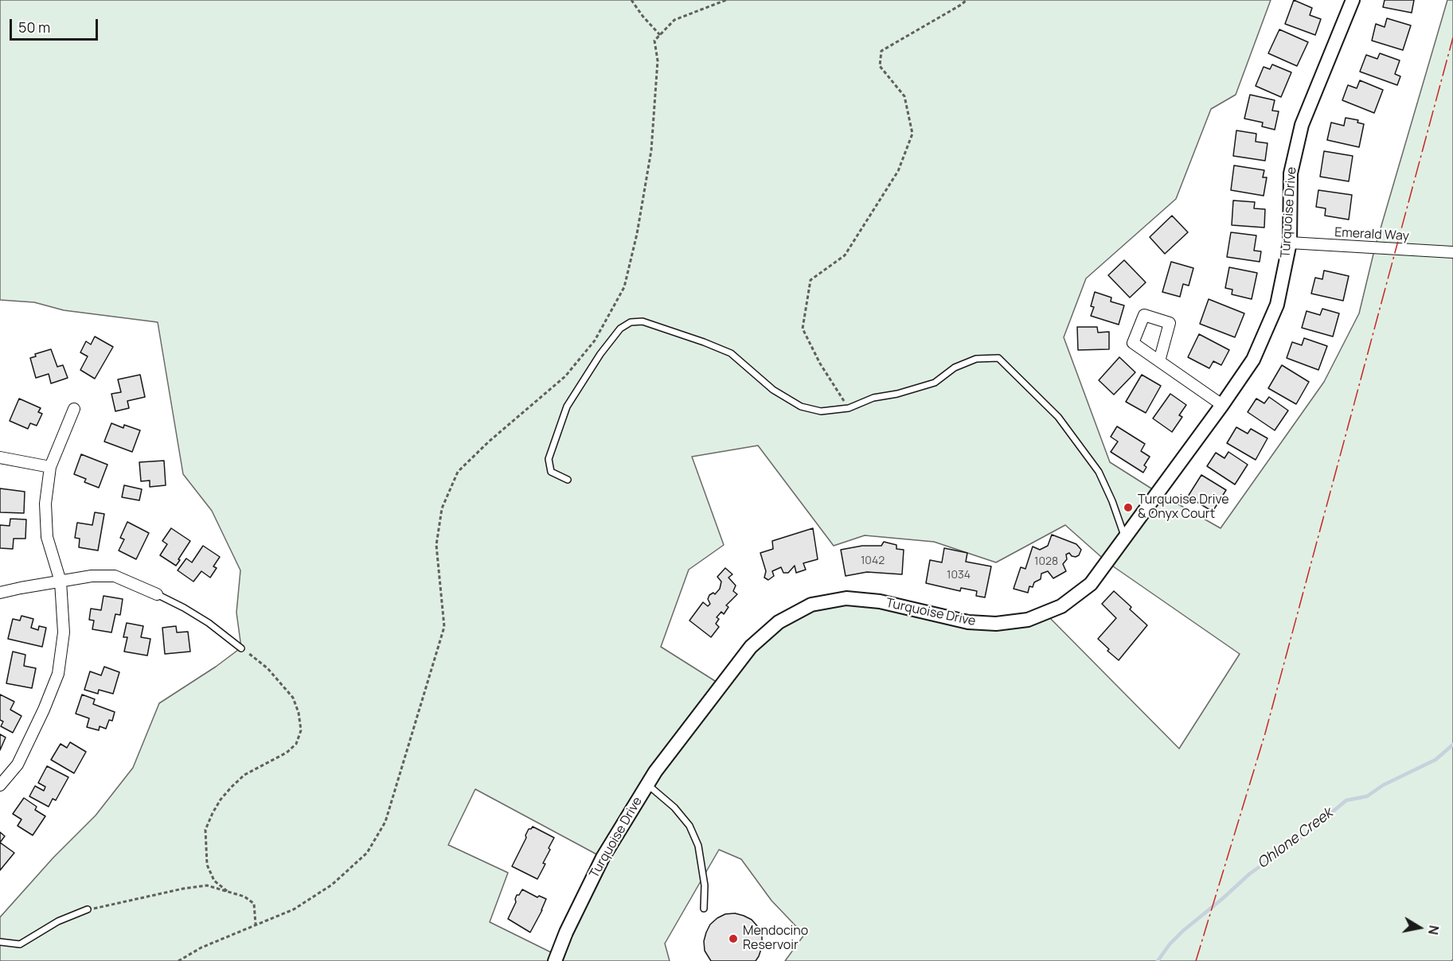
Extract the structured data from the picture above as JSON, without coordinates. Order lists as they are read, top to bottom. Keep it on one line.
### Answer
{"streets":{"street":["Turquoise Drive","Emerald Way"]},"crossings":[["Turquoise Drive","Emerald Way"]],"water":["Ohlone Creek"],"places":["Turquoise Drive & Onyx Court","Mendocino Reservoir"],"house_numbers":["1042","1028","1034"],"scale_bar":"50 m","north":"right"}
